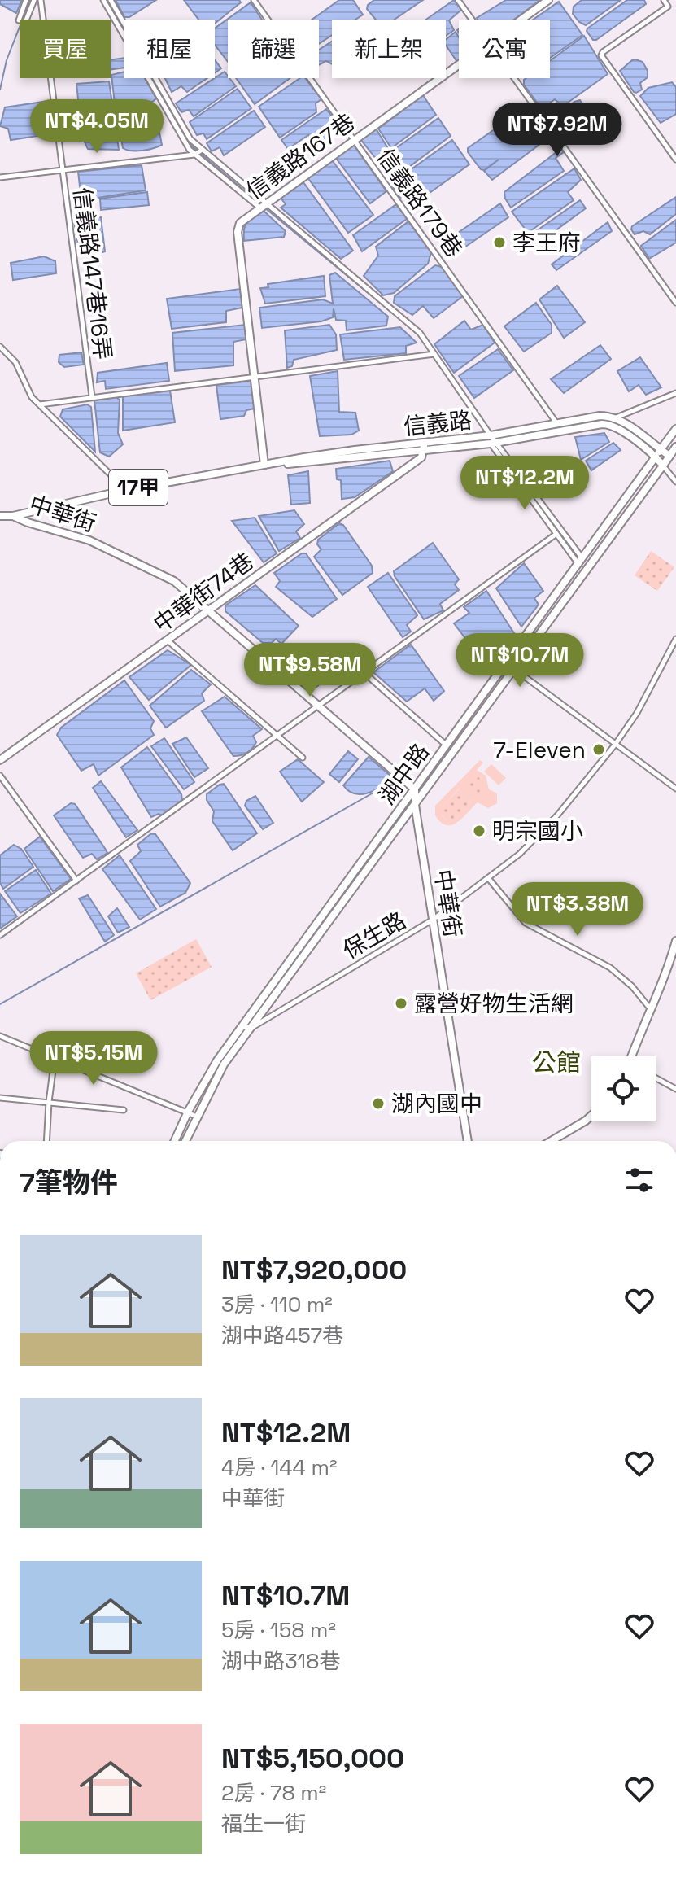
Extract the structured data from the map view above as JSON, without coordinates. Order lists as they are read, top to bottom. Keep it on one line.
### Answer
{"streets":{"street":["信義路167巷","信義路179巷","信義路147巷16弄","信義路","17甲","中華街","中華街74巷","湖中路","保生路"]},"crossings":[["信義路167巷","信義路179巷"],["信義路167巷","信義路"],["信義路179巷","信義路"],["信義路","17甲"],["信義路","中華街"],["信義路","中華街74巷"],["信義路","湖中路"],["17甲","湖中路"],["中華街","中華街74巷"],["中華街","湖中路"],["中華街","保生路"],["湖中路","保生路"]],"districts":["公館"],"places":["李王府","7-Eleven","明宗國小","露營好物生活網","湖內國中"],"page":{"chip":["買屋","租屋","篩選","新上架","公寓"],"price":["NT$4.05M","NT$7.92M","NT$12.2M","NT$10.7M","NT$9.58M","NT$3.38M","NT$5.15M"],"heading":"7筆物件","list":[{"name":"NT$7,920,000","note":"3房 · 110 m² · 湖中路457巷"},{"name":"NT$12.2M","note":"4房 · 144 m² · 中華街"},{"name":"NT$10.7M","note":"5房 · 158 m² · 湖中路318巷"},{"name":"NT$5,150,000","note":"2房 · 78 m² · 福生一街"}]}}
